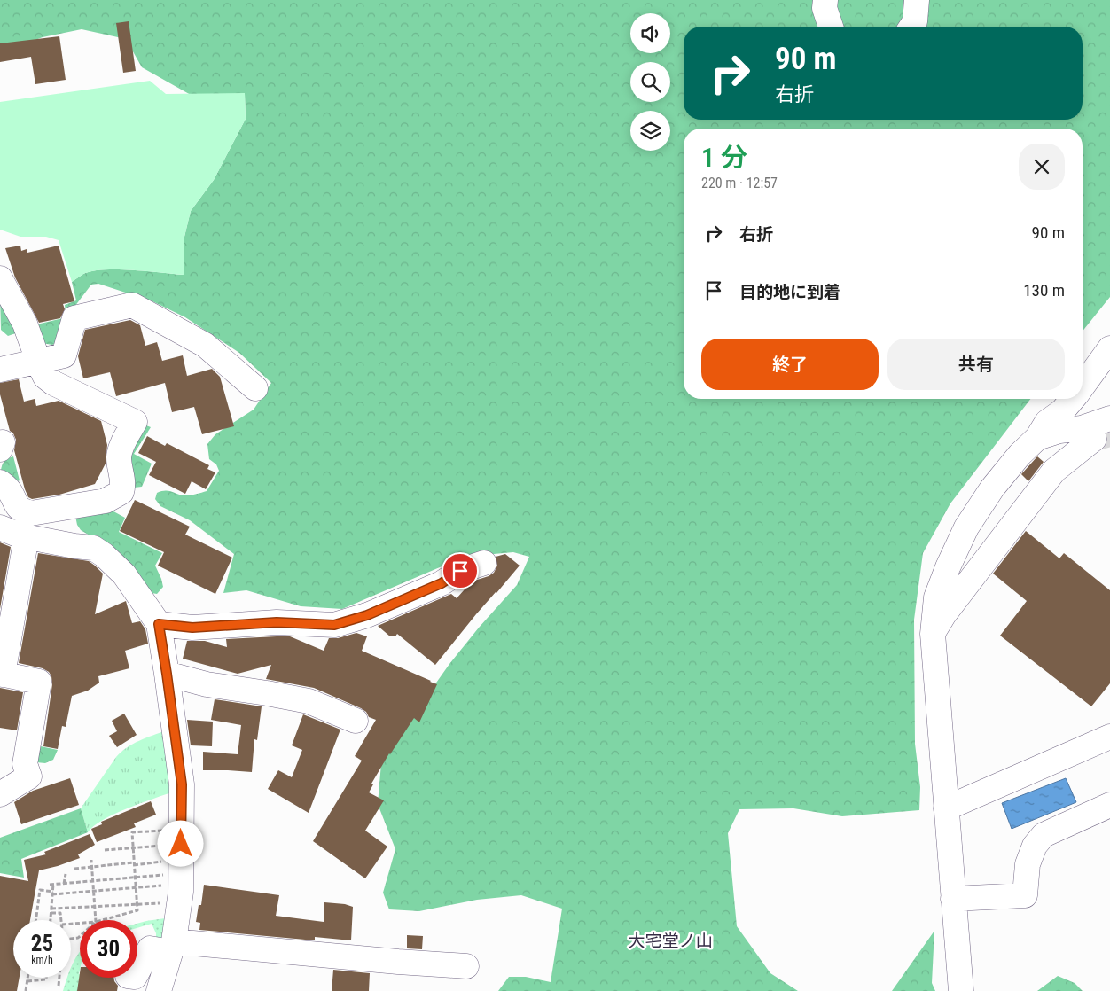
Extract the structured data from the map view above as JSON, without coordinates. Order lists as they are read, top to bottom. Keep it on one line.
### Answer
{"districts":["大宅堂ノ山"],"page":{"turn":["90 m","右折"],"heading":["1 分","220 m · 12:57"],"list":[{"name":"右折","value":"90 m"},{"name":"目的地に到着","value":"130 m"}],"buttons":["終了","共有"],"speed":"25 km/h","limit":"30"}}
